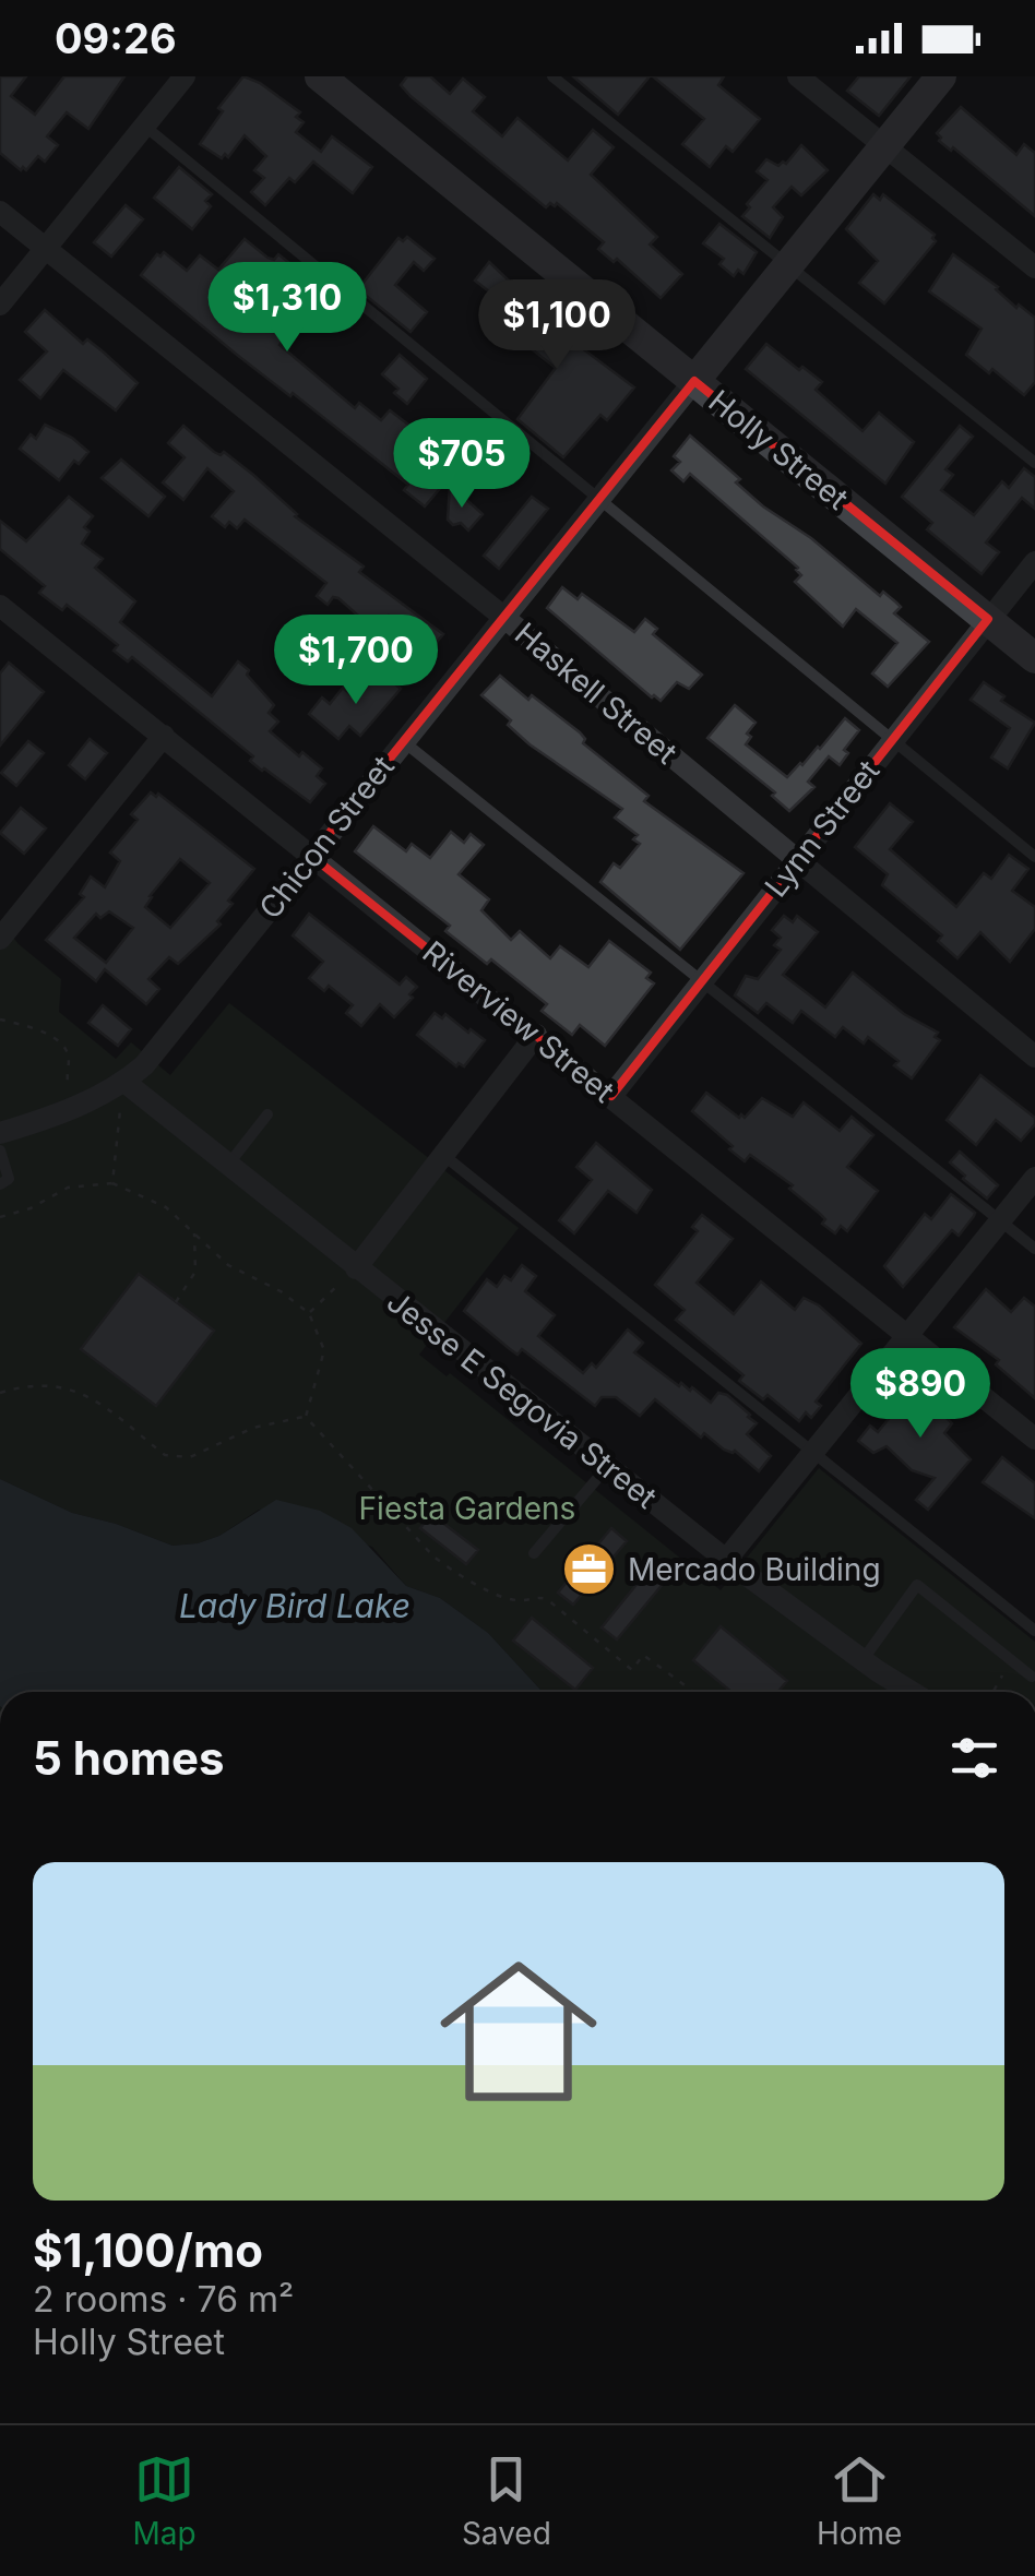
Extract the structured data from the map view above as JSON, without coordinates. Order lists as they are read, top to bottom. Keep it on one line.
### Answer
{"streets":{"street":["Holly Street","Haskell Street","Lynn Street","Chicon Street","Riverview Street","Jesse E Segovia Street"]},"crossings":[["Holly Street","Lynn Street"],["Holly Street","Chicon Street"],["Haskell Street","Lynn Street"],["Haskell Street","Chicon Street"],["Lynn Street","Riverview Street"],["Chicon Street","Riverview Street"],["Chicon Street","Jesse E Segovia Street"]],"water":["Lady Bird Lake"],"parks":["Fiesta Gardens"],"places":{"office":["Mercado Building"]},"page":{"status":"09:26","price":["$1,310","$1,100","$705","$1,700","$890"],"heading":"5 homes","list":[{"name":"$1,100/mo","note":"2 rooms · 76 m² · Holly Street"}],"tabs":["Map","Saved","Home"]}}
